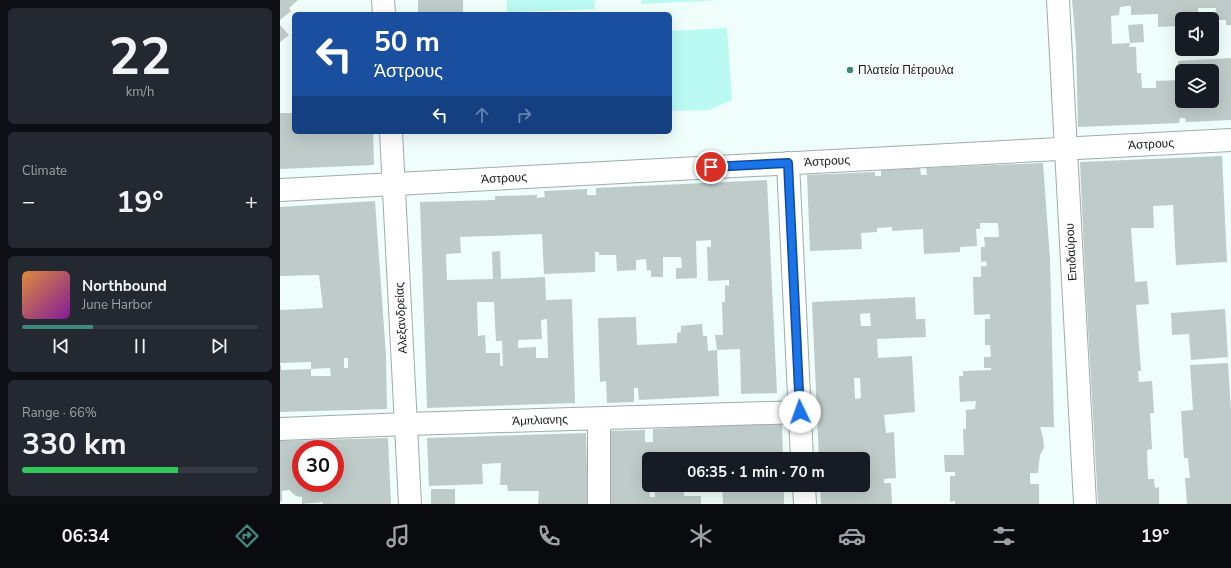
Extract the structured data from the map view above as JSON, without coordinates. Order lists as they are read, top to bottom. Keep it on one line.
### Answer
{"streets":{"street":["Άστρους","Επιδαύρου","Αλεξανδρείας","Άμπλιανης"]},"crossings":[["Άστρους","Επιδαύρου"],["Άστρους","Αλεξανδρείας"],["Αλεξανδρείας","Άμπλιανης"]],"places":["Πλατεία Πέτρουλα"],"page":{"tile":[["22","km/h"],"Climate",["Range · 66%","330 km"]],"turn":["50 m","Άστρους"],"heat":["−","19°","+"],"song":["Northbound","June Harbor"],"limit":"30","trip":"06:35 · 1 min · 70 m","tabs":["06:34","19°"]}}
